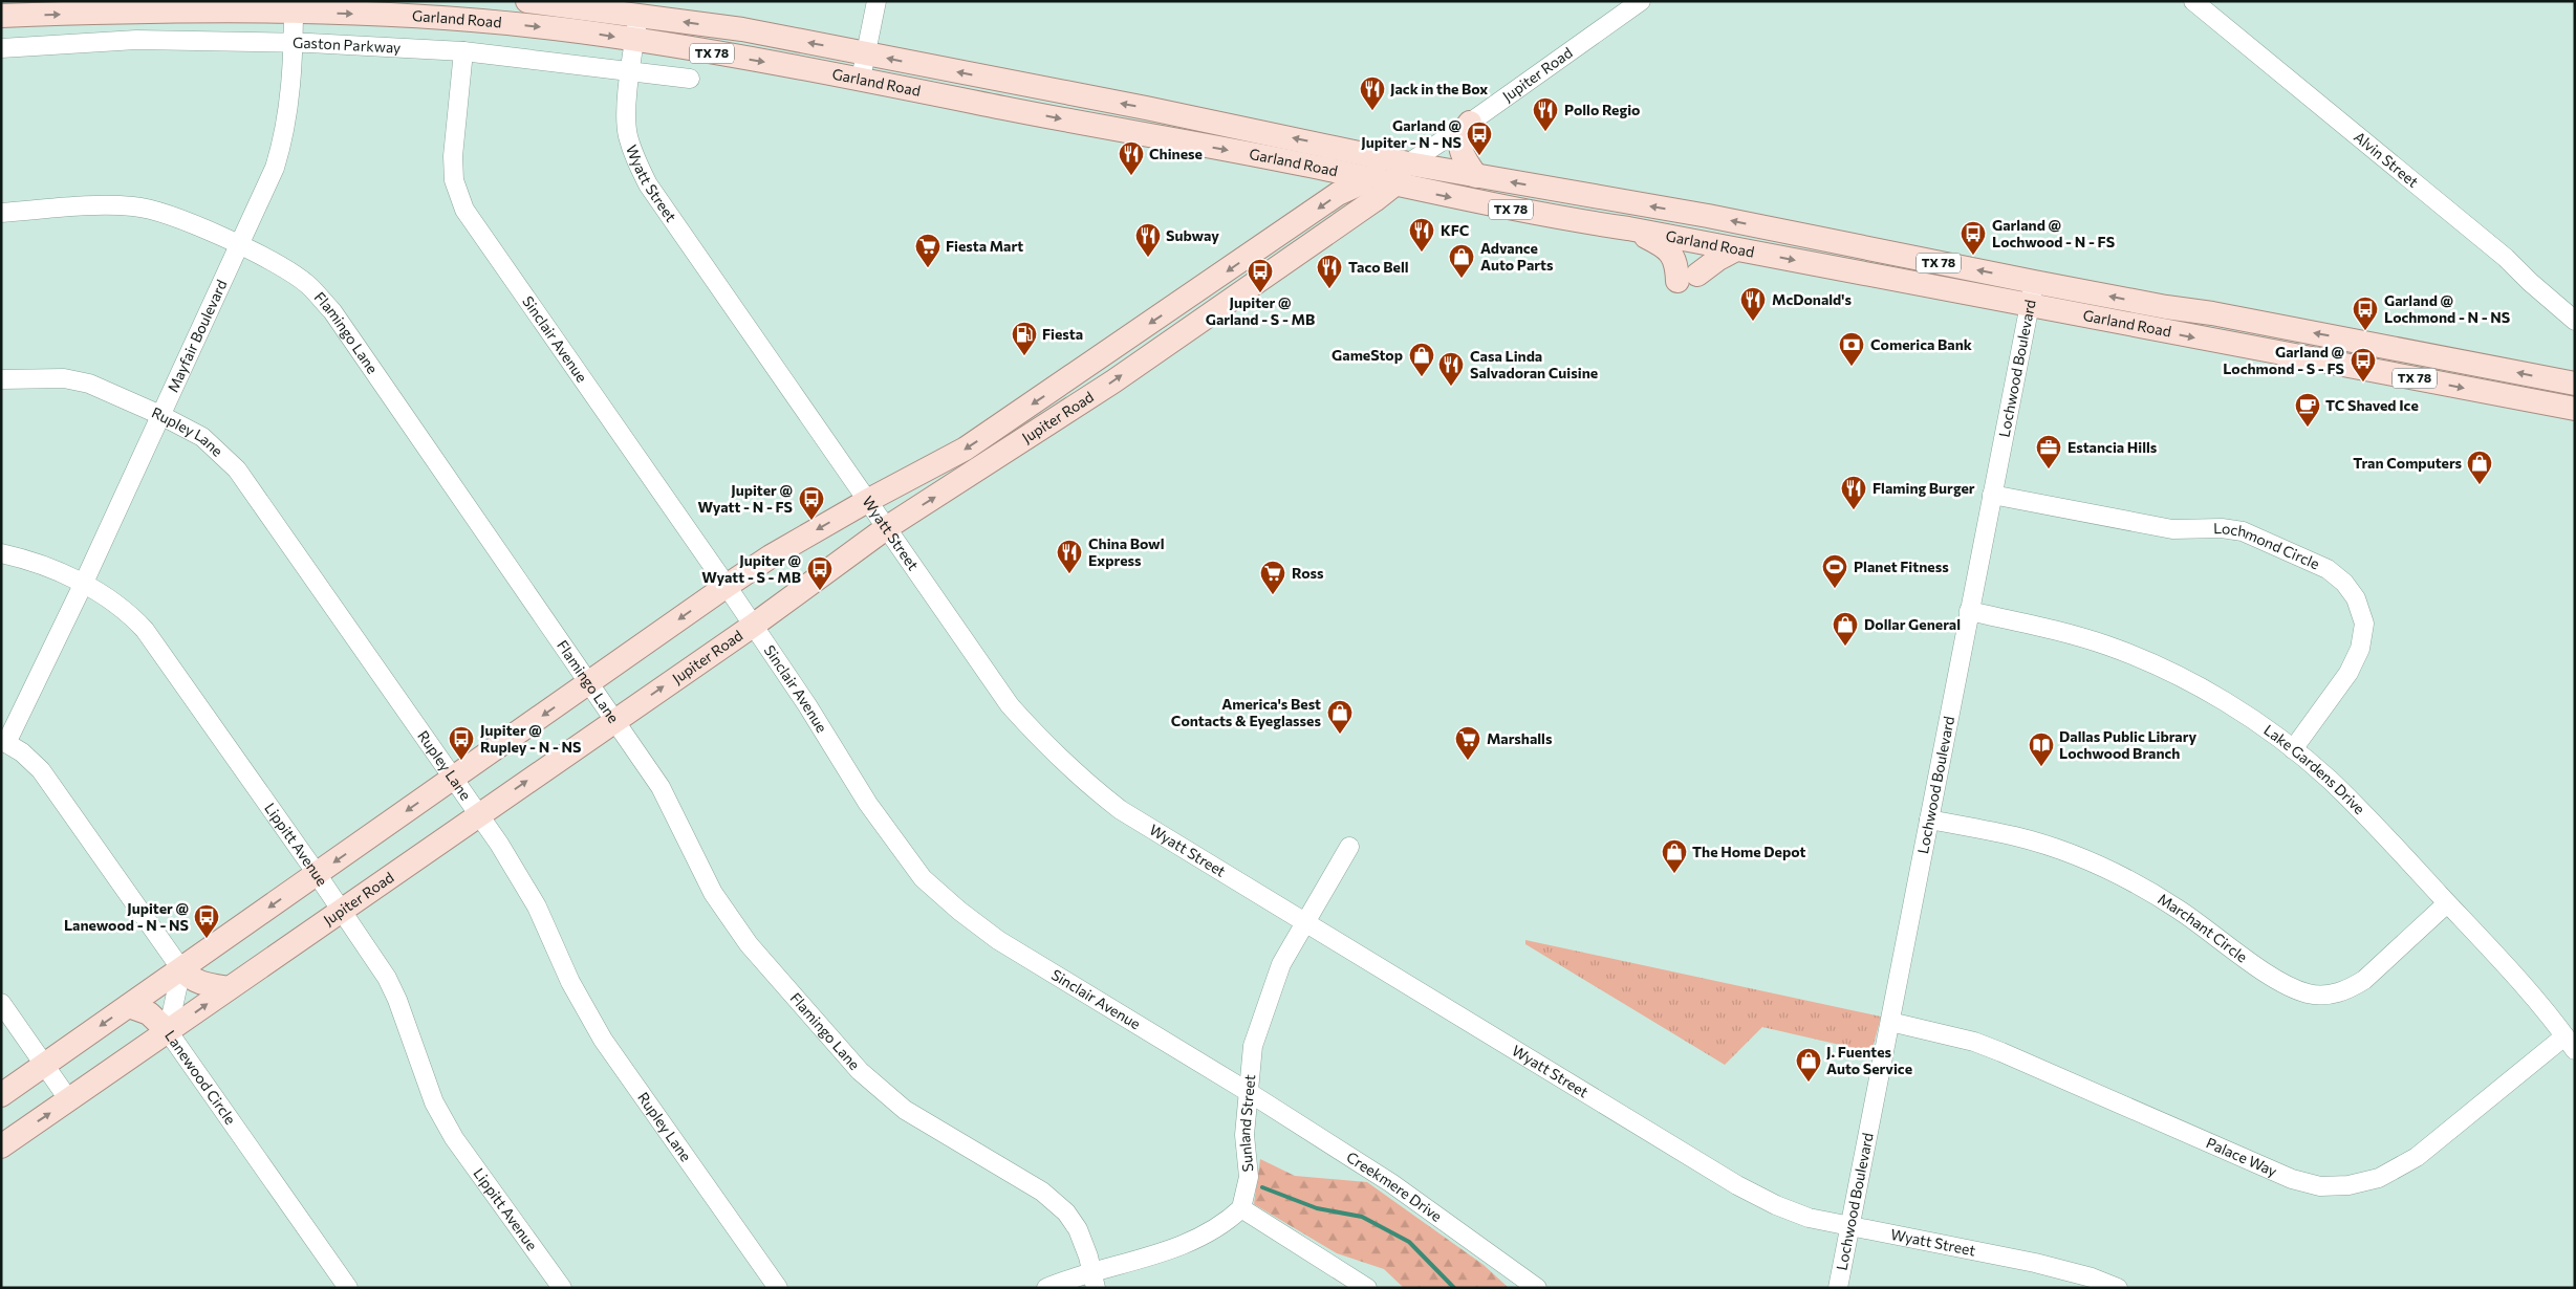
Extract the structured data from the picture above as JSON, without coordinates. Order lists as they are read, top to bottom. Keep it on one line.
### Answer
{"streets":{"main road":["Garland Road","TX 78","Jupiter Road"],"street":["Gaston Parkway","Alvin Street","Wyatt Street","Flamingo Lane","Mayfair Boulevard","Sinclair Avenue","Lochwood Boulevard","Rupley Lane","Lochmond Circle","Lake Gardens Drive","Lippitt Avenue","Marchant Circle","Lanewood Circle","Sunland Street","Palace Way","Creekmere Drive"]},"crossings":[["Garland Road","Jupiter Road"],["Garland Road","Wyatt Street"],["Garland Road","Mayfair Boulevard"],["Garland Road","Lochwood Boulevard"],["Gaston Parkway","Wyatt Street"],["Gaston Parkway","Mayfair Boulevard"],["Gaston Parkway","Sinclair Avenue"],["Jupiter Road","Wyatt Street"],["Jupiter Road","Flamingo Lane"],["Jupiter Road","Sinclair Avenue"],["Jupiter Road","Rupley Lane"],["Jupiter Road","Lippitt Avenue"],["Jupiter Road","Lanewood Circle"],["Wyatt Street","Lochwood Boulevard"],["Wyatt Street","Sunland Street"],["Flamingo Lane","Mayfair Boulevard"],["Mayfair Boulevard","Rupley Lane"],["Mayfair Boulevard","Lippitt Avenue"],["Sinclair Avenue","Sunland Street"],["Sinclair Avenue","Creekmere Drive"],["Lochwood Boulevard","Lochmond Circle"],["Lochwood Boulevard","Lake Gardens Drive"],["Lochwood Boulevard","Marchant Circle"],["Lochwood Boulevard","Palace Way"],["Lochmond Circle","Lake Gardens Drive"],["Lake Gardens Drive","Marchant Circle"],["Lake Gardens Drive","Palace Way"],["Sunland Street","Creekmere Drive"]],"places":{"restaurant":["Jack in the Box","Pollo Regio","Chinese","KFC","Subway","Taco Bell","McDonald's","Casa Linda Salvadoran Cuisine","Flaming Burger","China Bowl Express"],"bus stop":["Garland @ Jupiter - N - NS","Garland @ Lochwood - N - FS","Jupiter @ Garland - S - MB","Garland @ Lochmond - N - NS","Garland @ Lochmond - S - FS","Jupiter @ Wyatt - N - FS","Jupiter @ Wyatt - S - MB","Jupiter @ Rupley - N - NS","Jupiter @ Lanewood - N - NS"],"supermarket":["Fiesta Mart","Ross","Marshalls"],"shop":["Advance Auto Parts","GameStop","Tran Computers","Dollar General","America's Best Contacts & Eyeglasses","The Home Depot","J. Fuentes Auto Service"],"fuel station":["Fiesta"],"bank":["Comerica Bank"],"cafe":["TC Shaved Ice"],"office":["Estancia Hills"],"sports":["Planet Fitness"],"library":["Dallas Public Library Lochwood Branch"]}}
